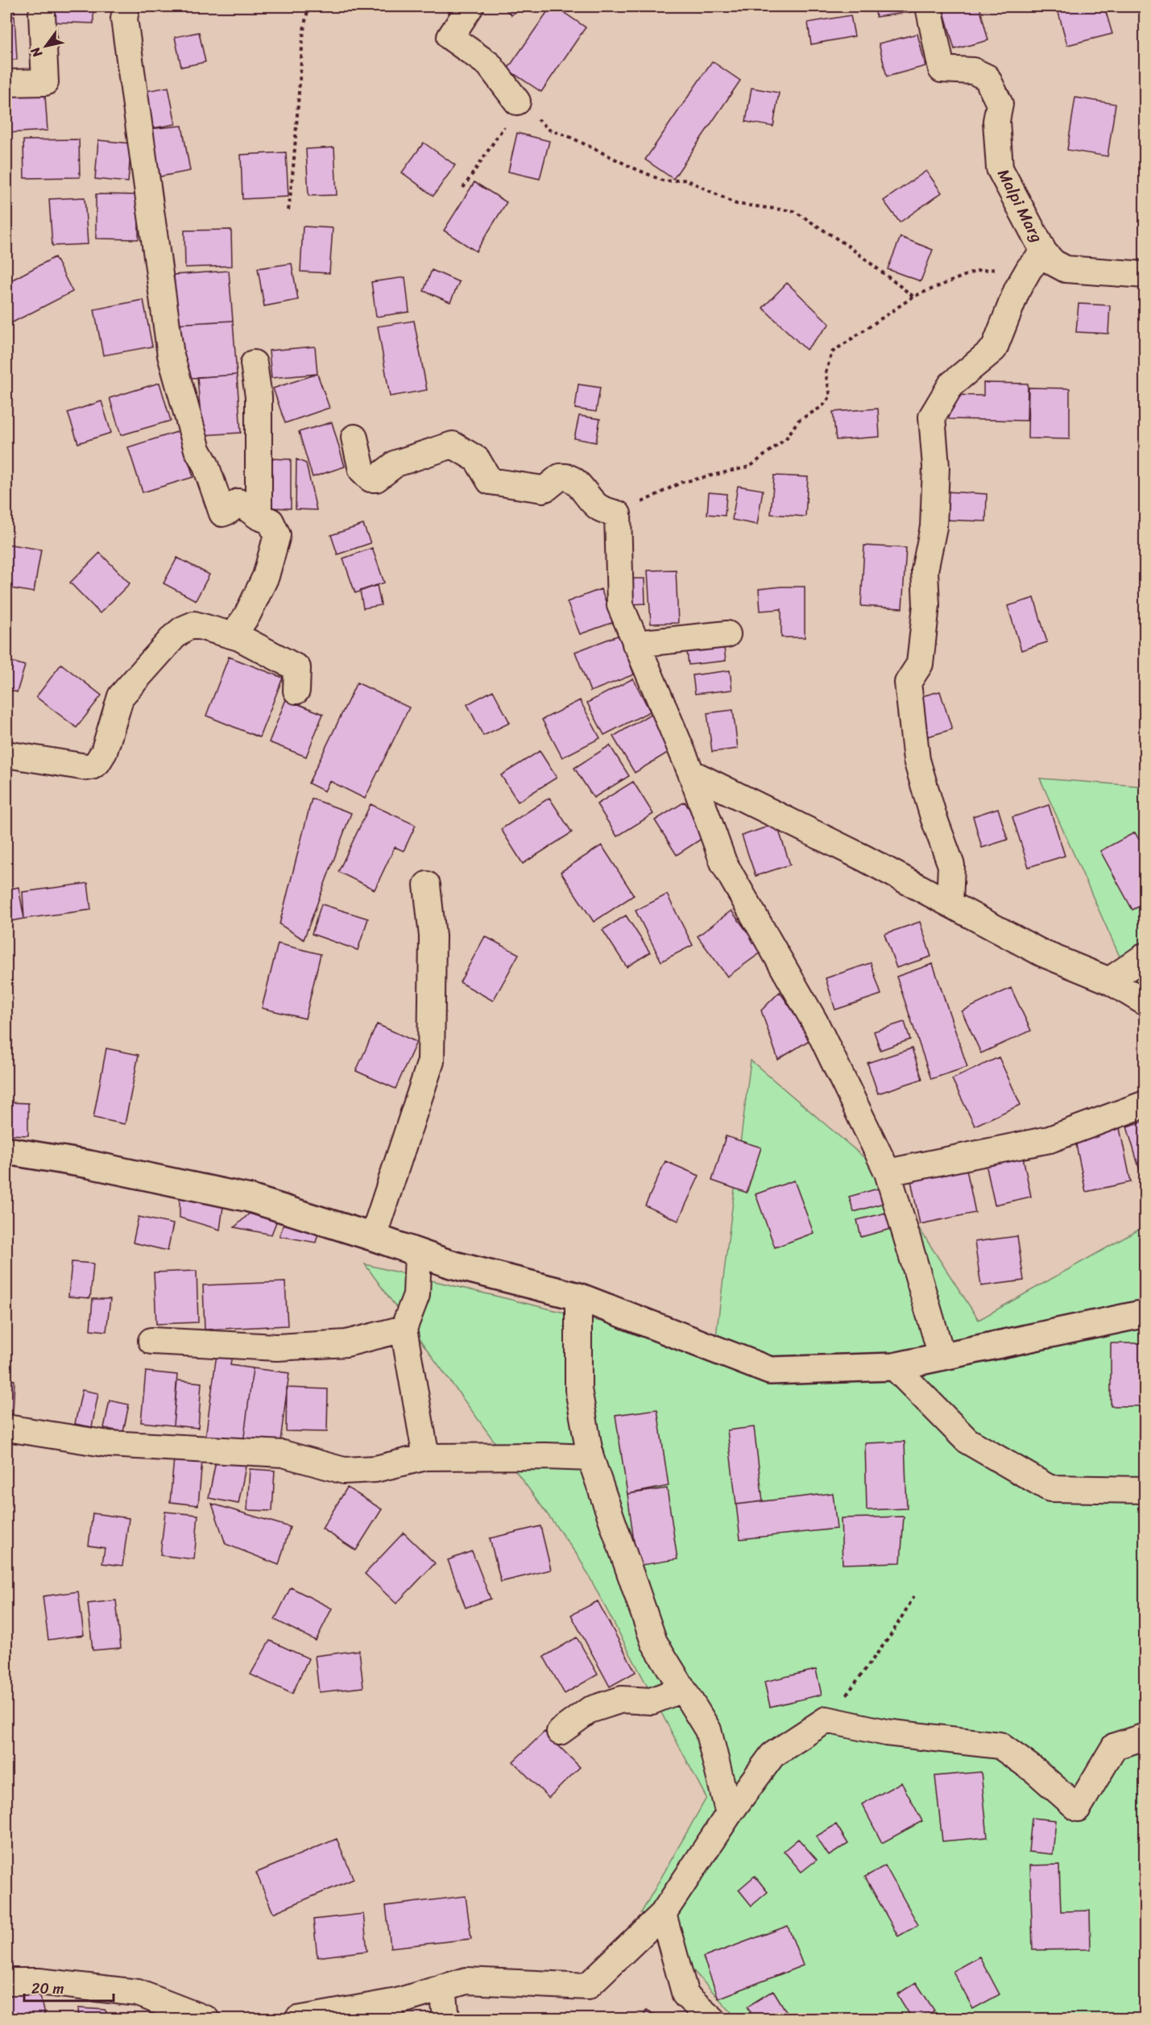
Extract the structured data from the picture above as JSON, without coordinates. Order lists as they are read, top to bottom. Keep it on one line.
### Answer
{"streets":{"street":["Malpi Marg"]},"scale_bar":"20 m","north":"bottom left"}
